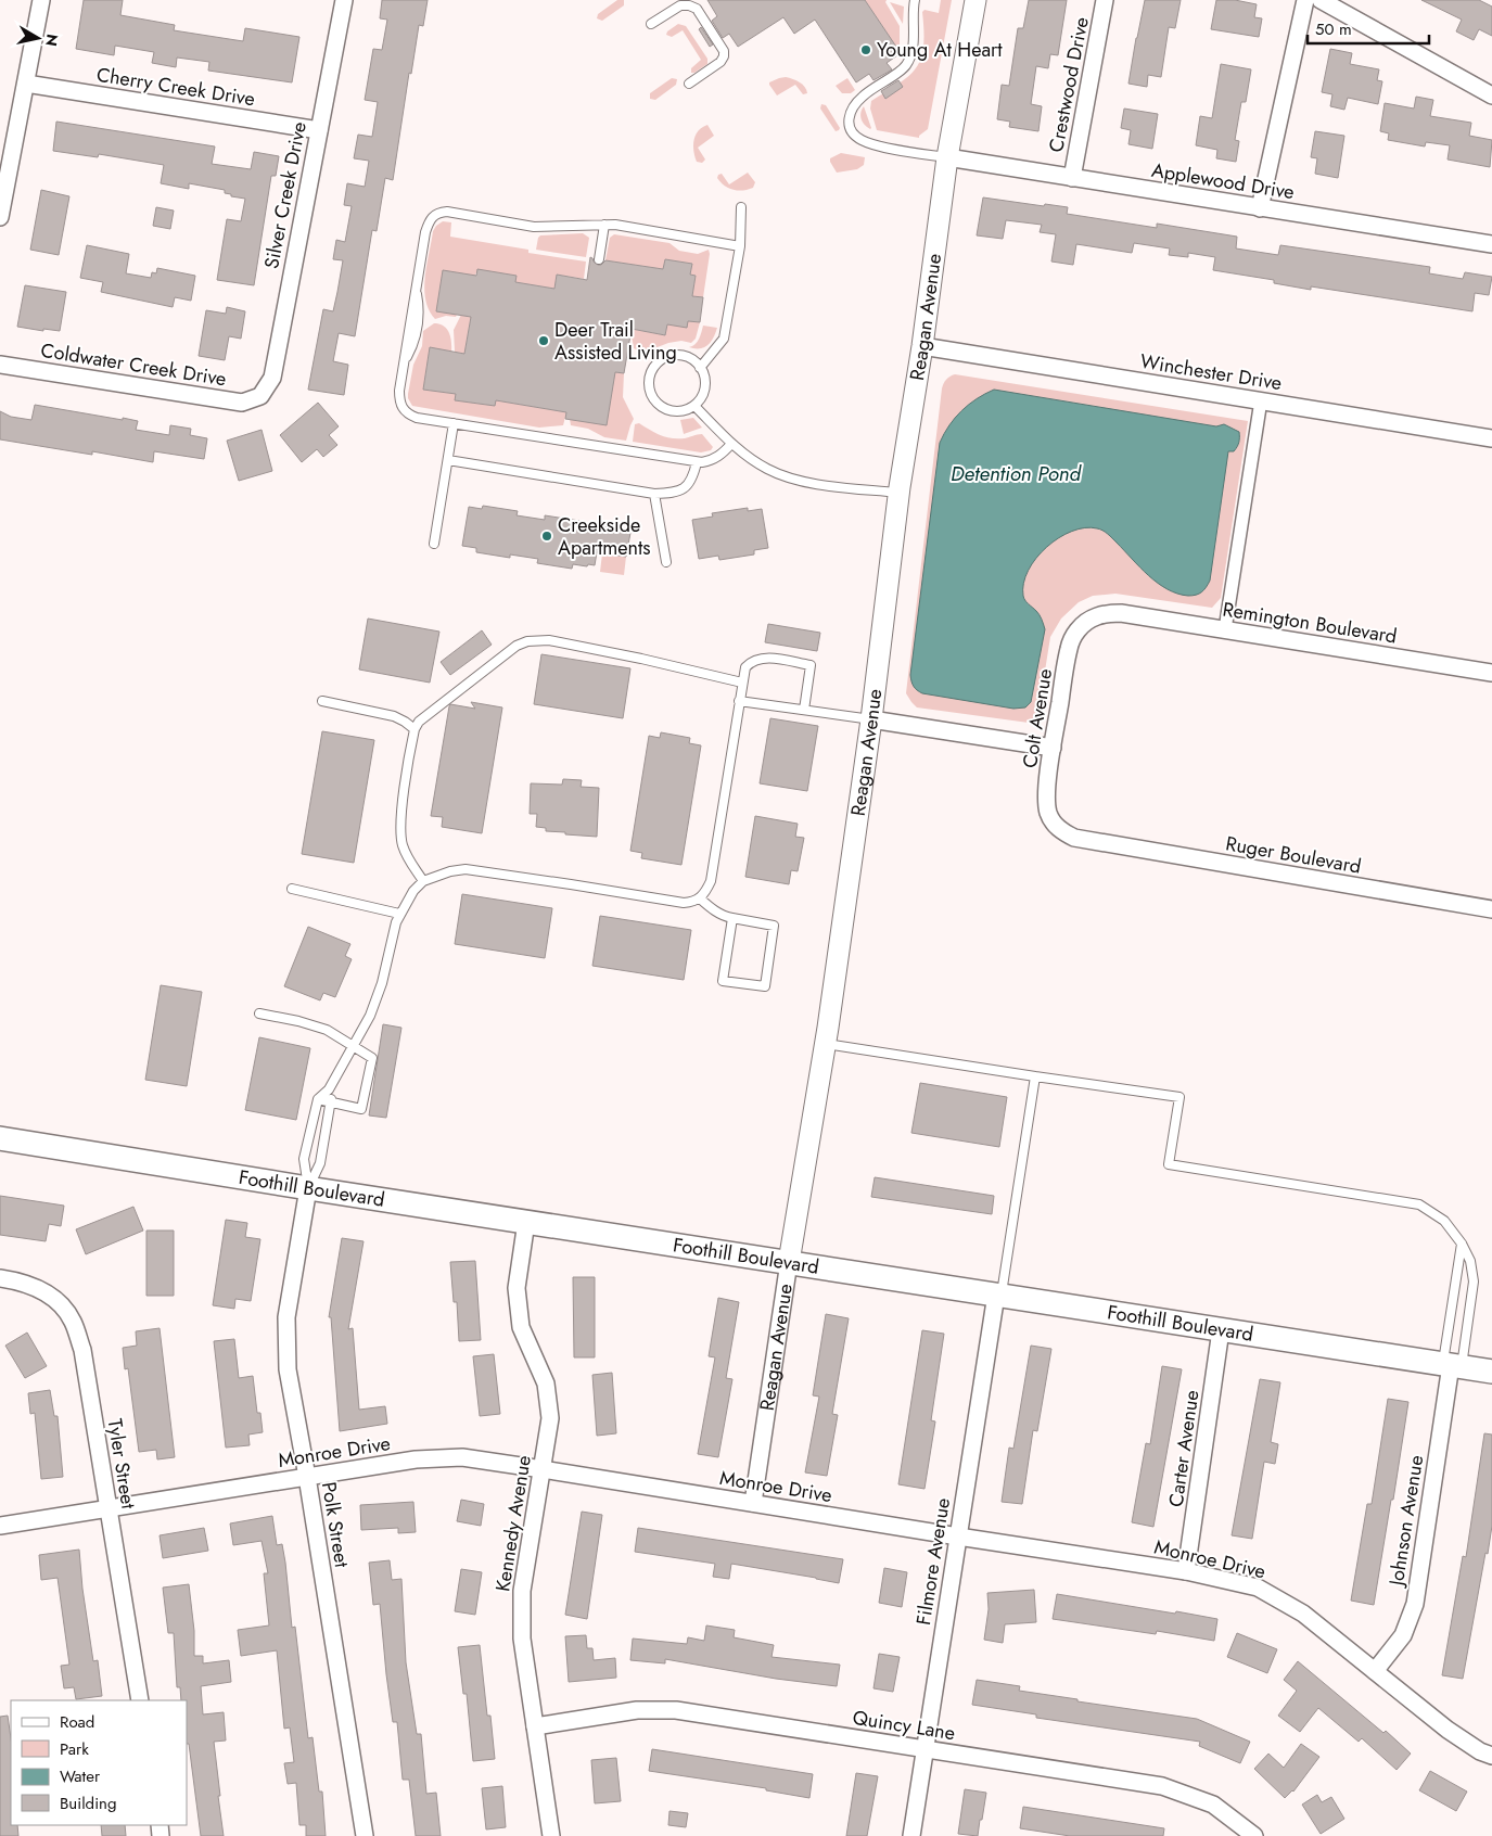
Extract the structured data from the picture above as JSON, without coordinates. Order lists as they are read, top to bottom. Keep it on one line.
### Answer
{"streets":{"main road":["Foothill Boulevard"],"street":["Crestwood Drive","Cherry Creek Drive","Applewood Drive","Silver Creek Drive","Reagan Avenue","Coldwater Creek Drive","Winchester Drive","Remington Boulevard","Colt Avenue","Ruger Boulevard","Carter Avenue","Monroe Drive","Tyler Street","Johnson Avenue","Kennedy Avenue","Polk Street","Filmore Avenue","Quincy Lane"]},"crossings":[["Crestwood Drive","Applewood Drive"],["Cherry Creek Drive","Silver Creek Drive"],["Applewood Drive","Reagan Avenue"],["Silver Creek Drive","Coldwater Creek Drive"],["Reagan Avenue","Winchester Drive"],["Reagan Avenue","Foothill Boulevard"],["Reagan Avenue","Monroe Drive"],["Remington Boulevard","Colt Avenue"],["Colt Avenue","Ruger Boulevard"],["Foothill Boulevard","Carter Avenue"],["Foothill Boulevard","Johnson Avenue"],["Foothill Boulevard","Kennedy Avenue"],["Foothill Boulevard","Polk Street"],["Foothill Boulevard","Filmore Avenue"],["Carter Avenue","Monroe Drive"],["Monroe Drive","Tyler Street"],["Monroe Drive","Johnson Avenue"],["Monroe Drive","Kennedy Avenue"],["Monroe Drive","Polk Street"],["Monroe Drive","Filmore Avenue"],["Kennedy Avenue","Quincy Lane"],["Filmore Avenue","Quincy Lane"]],"water":["Detention Pond"],"places":["Young At Heart","Deer Trail Assisted Living","Creekside Apartments"],"legend":["Road","Park","Water","Building"],"scale_bar":"50 m","north":"right"}
